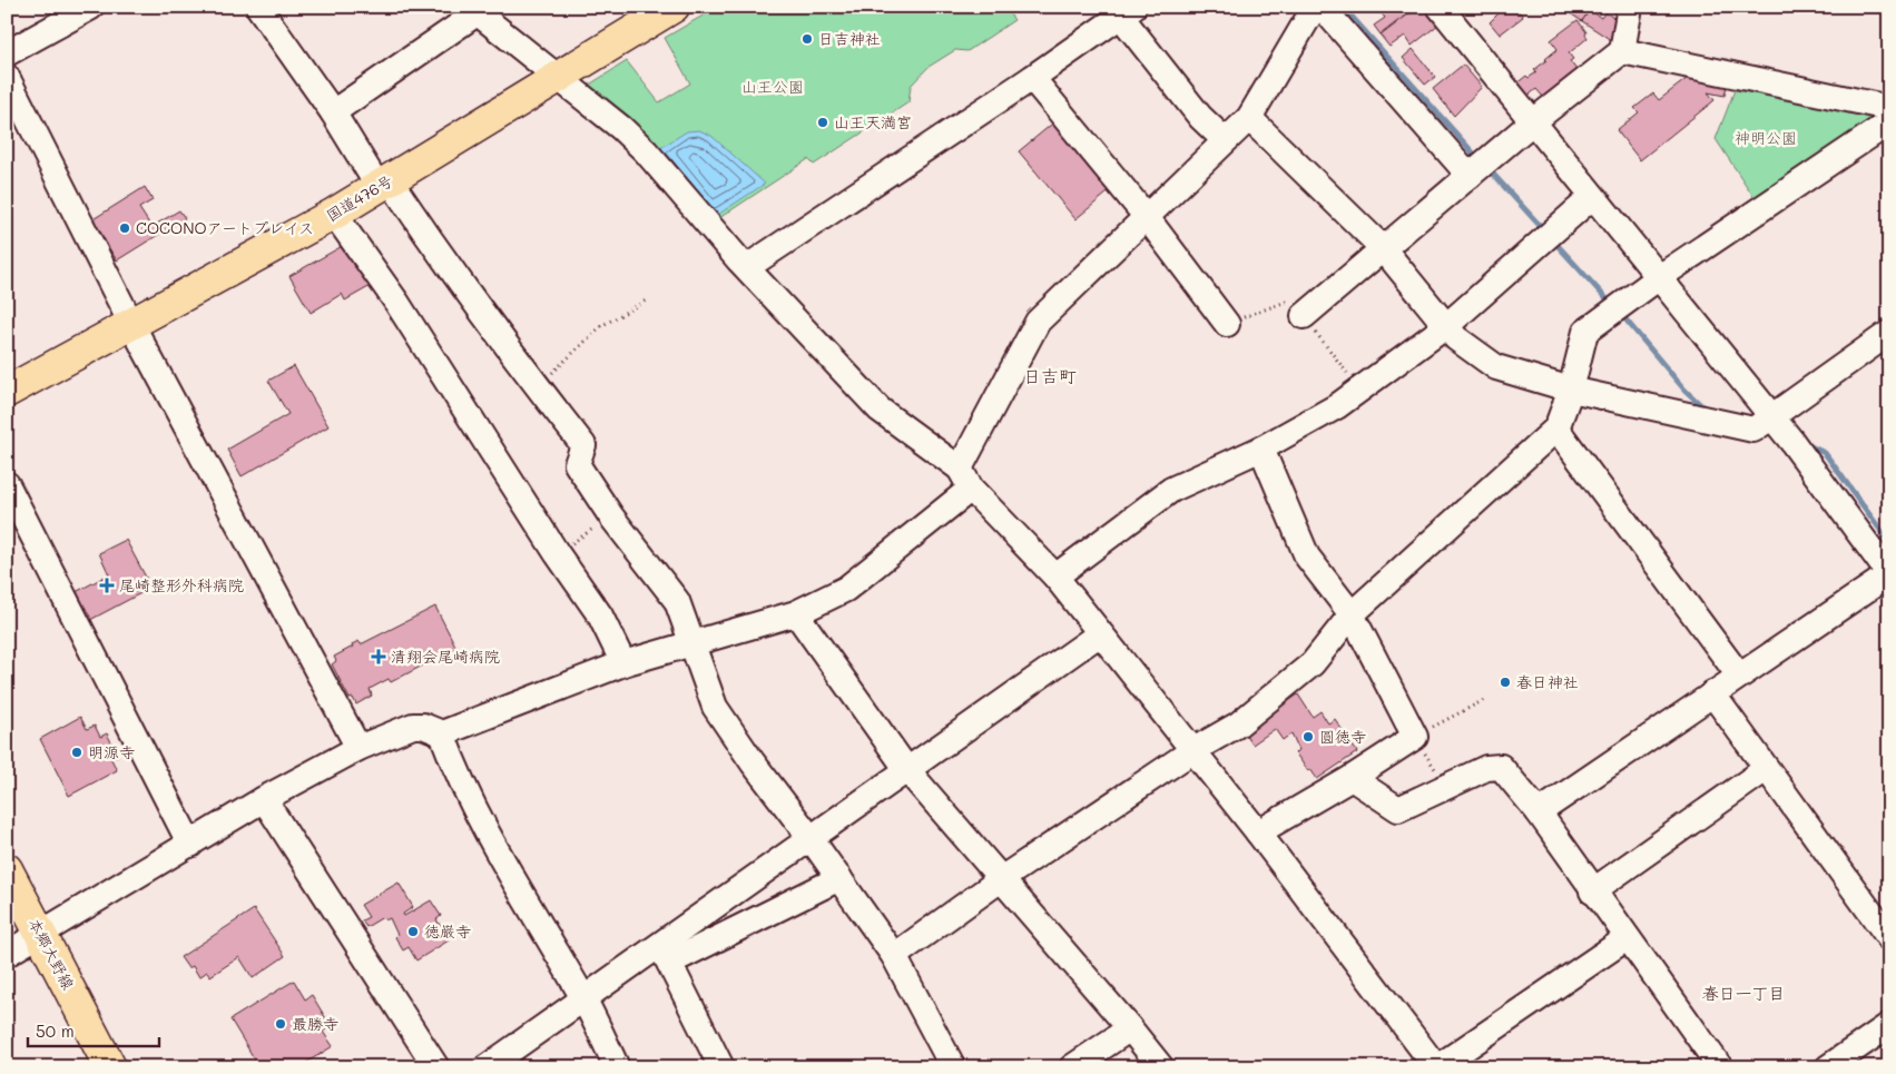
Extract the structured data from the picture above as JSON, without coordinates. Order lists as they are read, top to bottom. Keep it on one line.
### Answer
{"streets":{"main road":["国道476号","本郷大野線"]},"districts":["日吉町","春日一丁目"],"parks":["山王公園","神明公園"],"places":{"other":["日吉神社","山王天満宮","COCONOアートプレイス","春日神社","圓徳寺","明源寺","徳巌寺","最勝寺"],"health":["尾崎整形外科病院","清翔会尾崎病院"]},"scale_bar":"50 m"}
